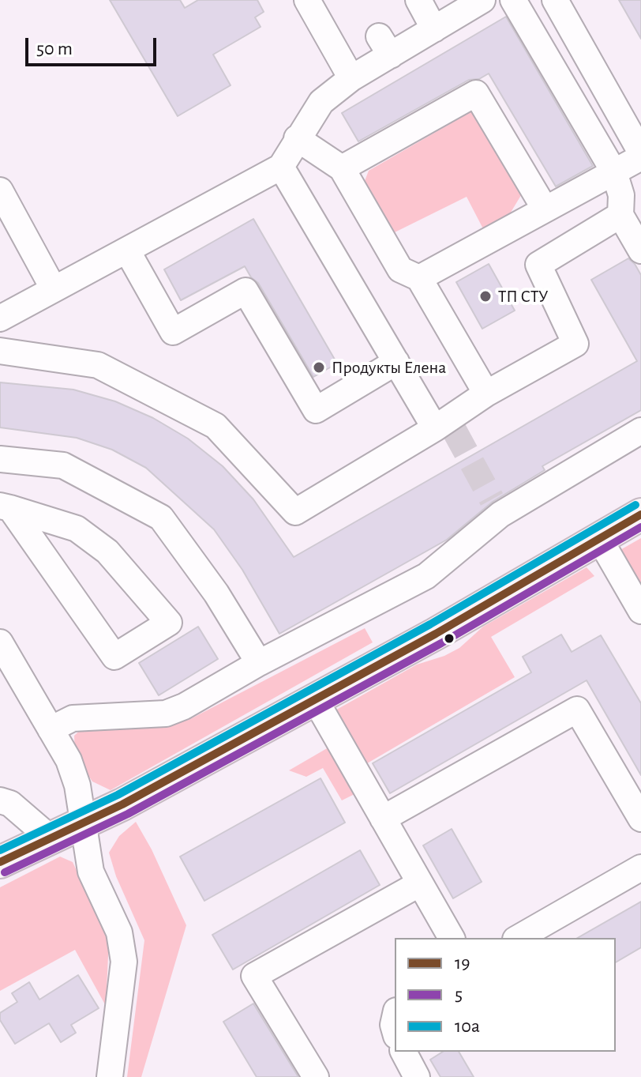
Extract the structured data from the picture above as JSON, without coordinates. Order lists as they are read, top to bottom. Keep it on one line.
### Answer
{"places":["ТП СТУ","Продукты Елена"],"lines":["transit line 10а","transit line 19","transit line 5"],"legend":["19","5","10а"],"scale_bar":"50 m"}
